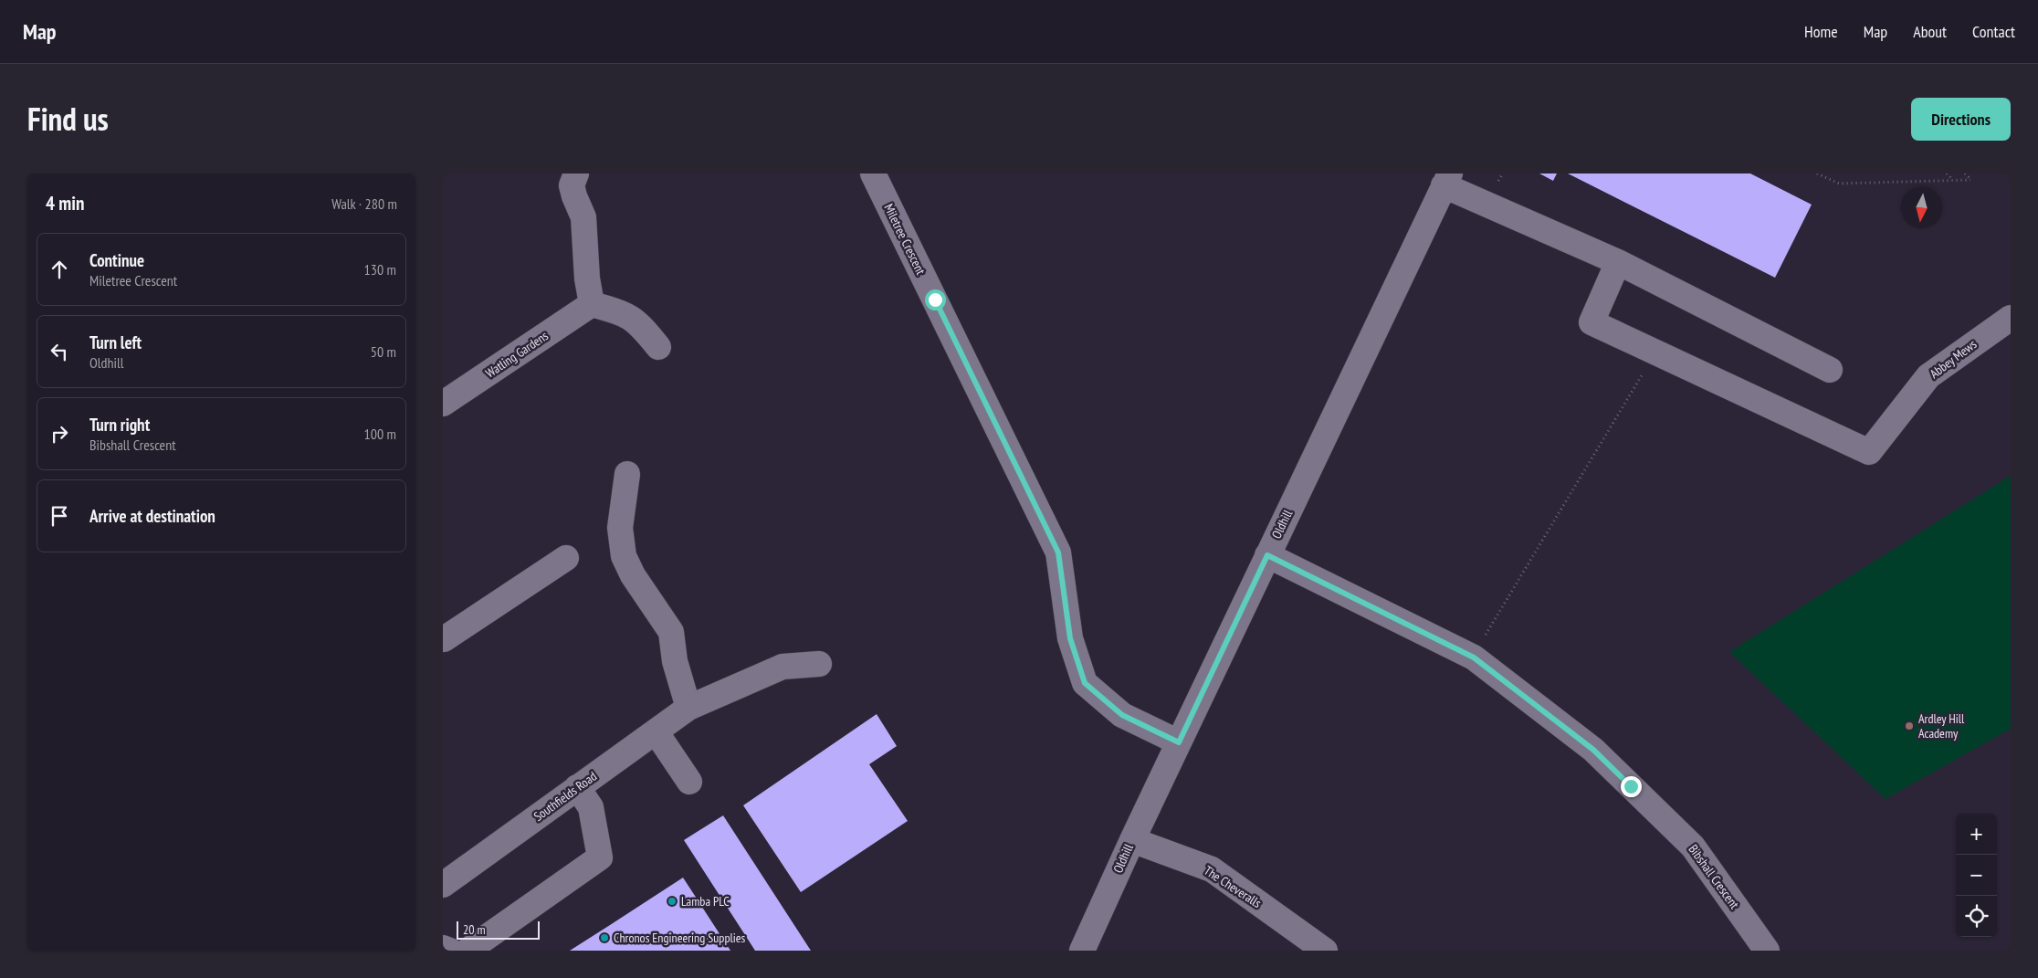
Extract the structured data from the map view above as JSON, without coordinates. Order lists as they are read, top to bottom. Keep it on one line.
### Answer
{"streets":{"street":["Miletree Crescent","Watling Gardens","Abbey Mews","Oldhill","Southfields Road","Bibshall Crescent","The Cheveralls"]},"crossings":[["Miletree Crescent","Oldhill"],["Oldhill","Bibshall Crescent"],["Oldhill","The Cheveralls"]],"places":["Ardley Hill Academy","Lamba PLC","Chronos Engineering Supplies"],"scale_bar":"20 m","north":"bottom","page":{"header":"Map","nav":["Home","Map","About","Contact"],"title":"Find us","buttons":"Directions","heading":["4 min","Walk · 280 m"],"list":[["Continue","Miletree Crescent","130 m"],["Turn left","Oldhill","50 m"],["Turn right","Bibshall Crescent","100 m"],"Arrive at destination"],"map_buttons":["+","−"],"scale":"20 m"}}
